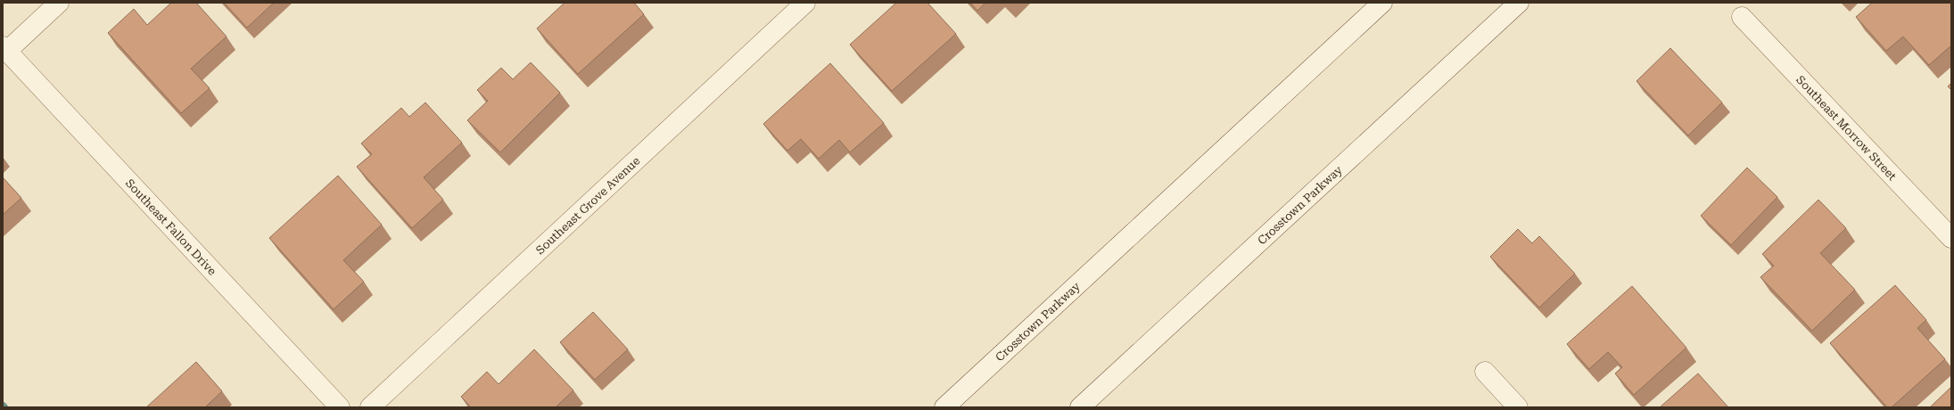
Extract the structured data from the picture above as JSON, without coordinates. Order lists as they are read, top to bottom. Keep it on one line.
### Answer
{"streets":{"street":["Southeast Morrow Street","Crosstown Parkway","Southeast Grove Avenue","Southeast Fallon Drive"]}}
